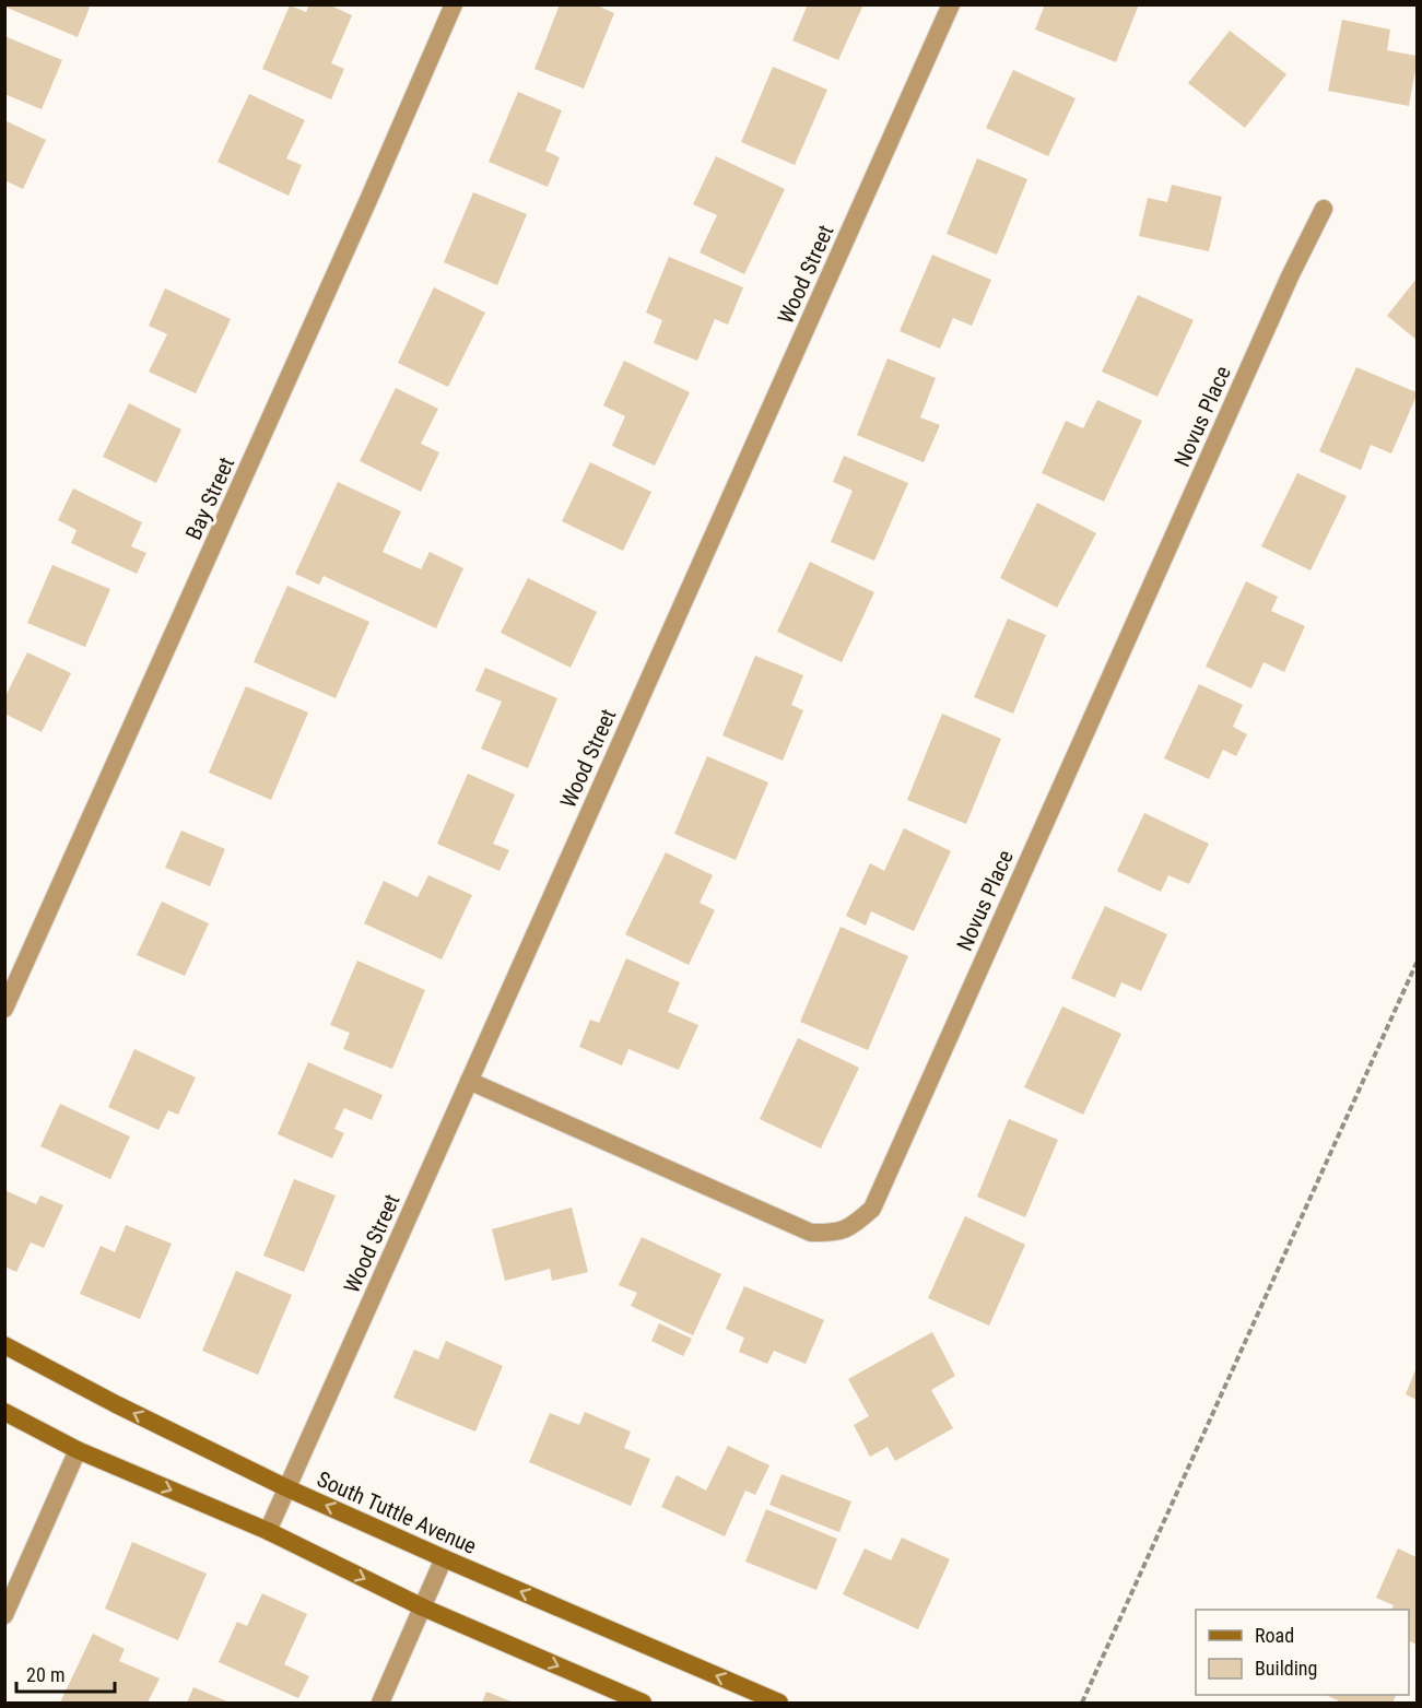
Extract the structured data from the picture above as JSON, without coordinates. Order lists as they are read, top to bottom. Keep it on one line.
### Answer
{"streets":{"main road":["South Tuttle Avenue"],"street":["Wood Street","Novus Place","Bay Street"]},"crossings":[["Wood Street","Novus Place"],["Wood Street","South Tuttle Avenue"]],"legend":["Road","Building"],"scale_bar":"20 m"}
